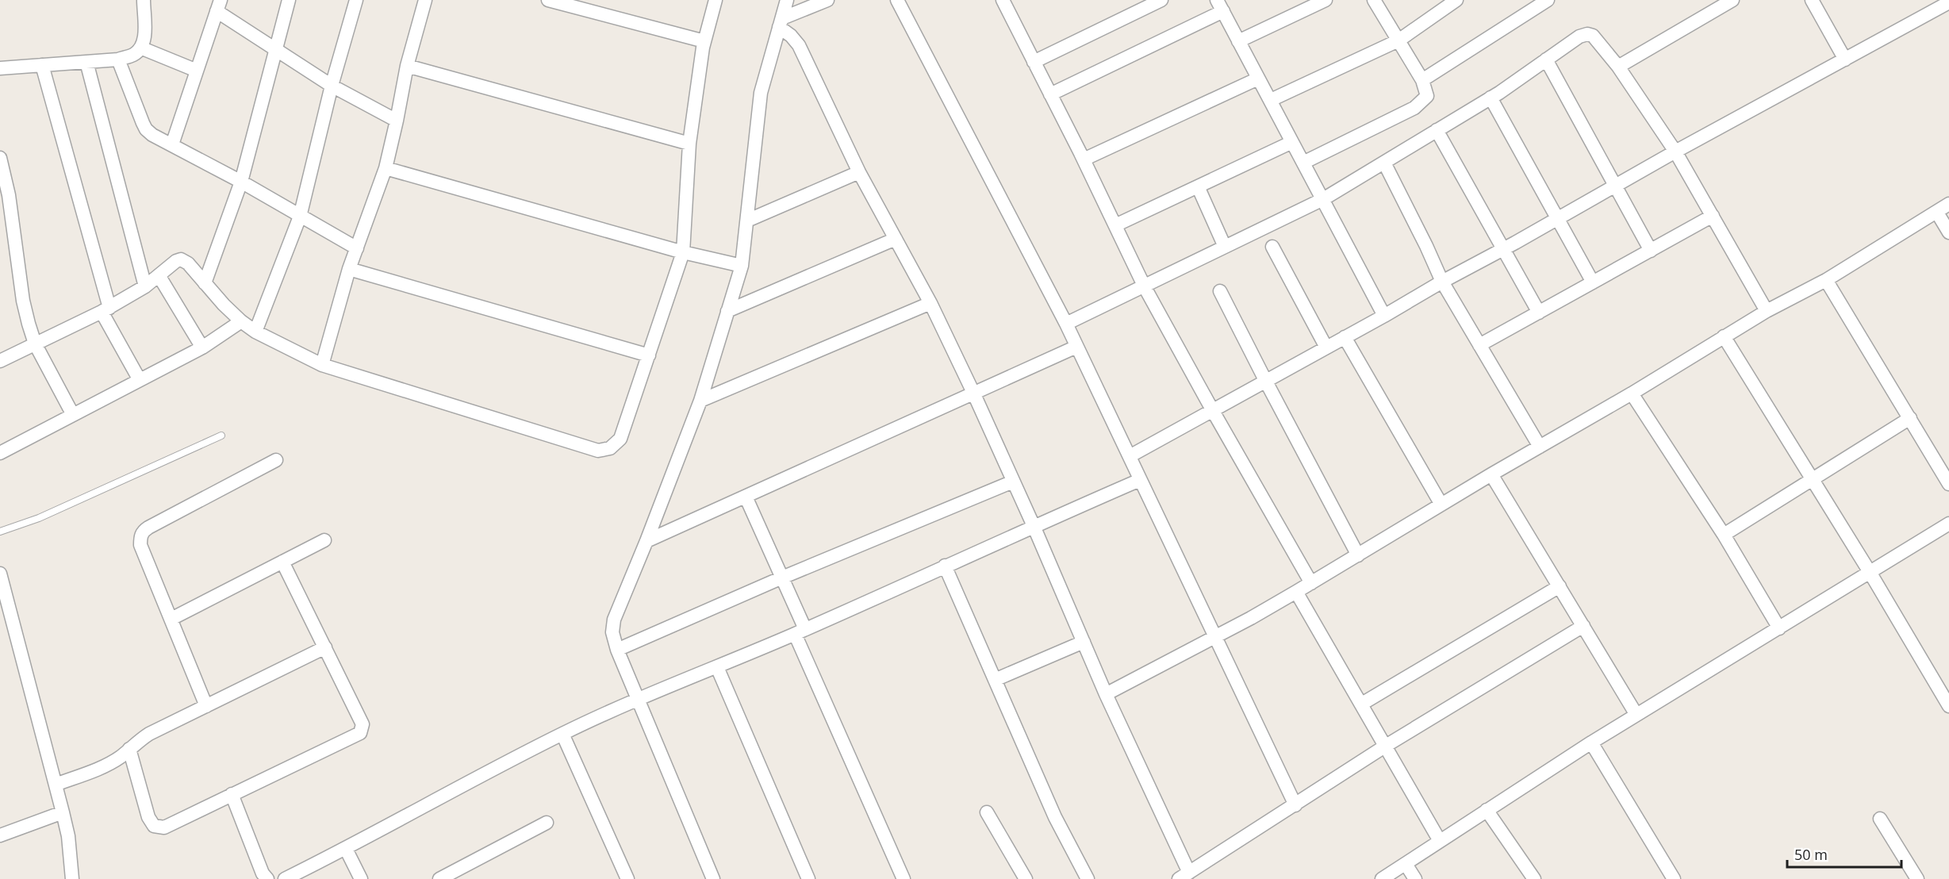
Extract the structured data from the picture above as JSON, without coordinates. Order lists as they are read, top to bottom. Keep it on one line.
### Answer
{"scale_bar":"50 m"}
